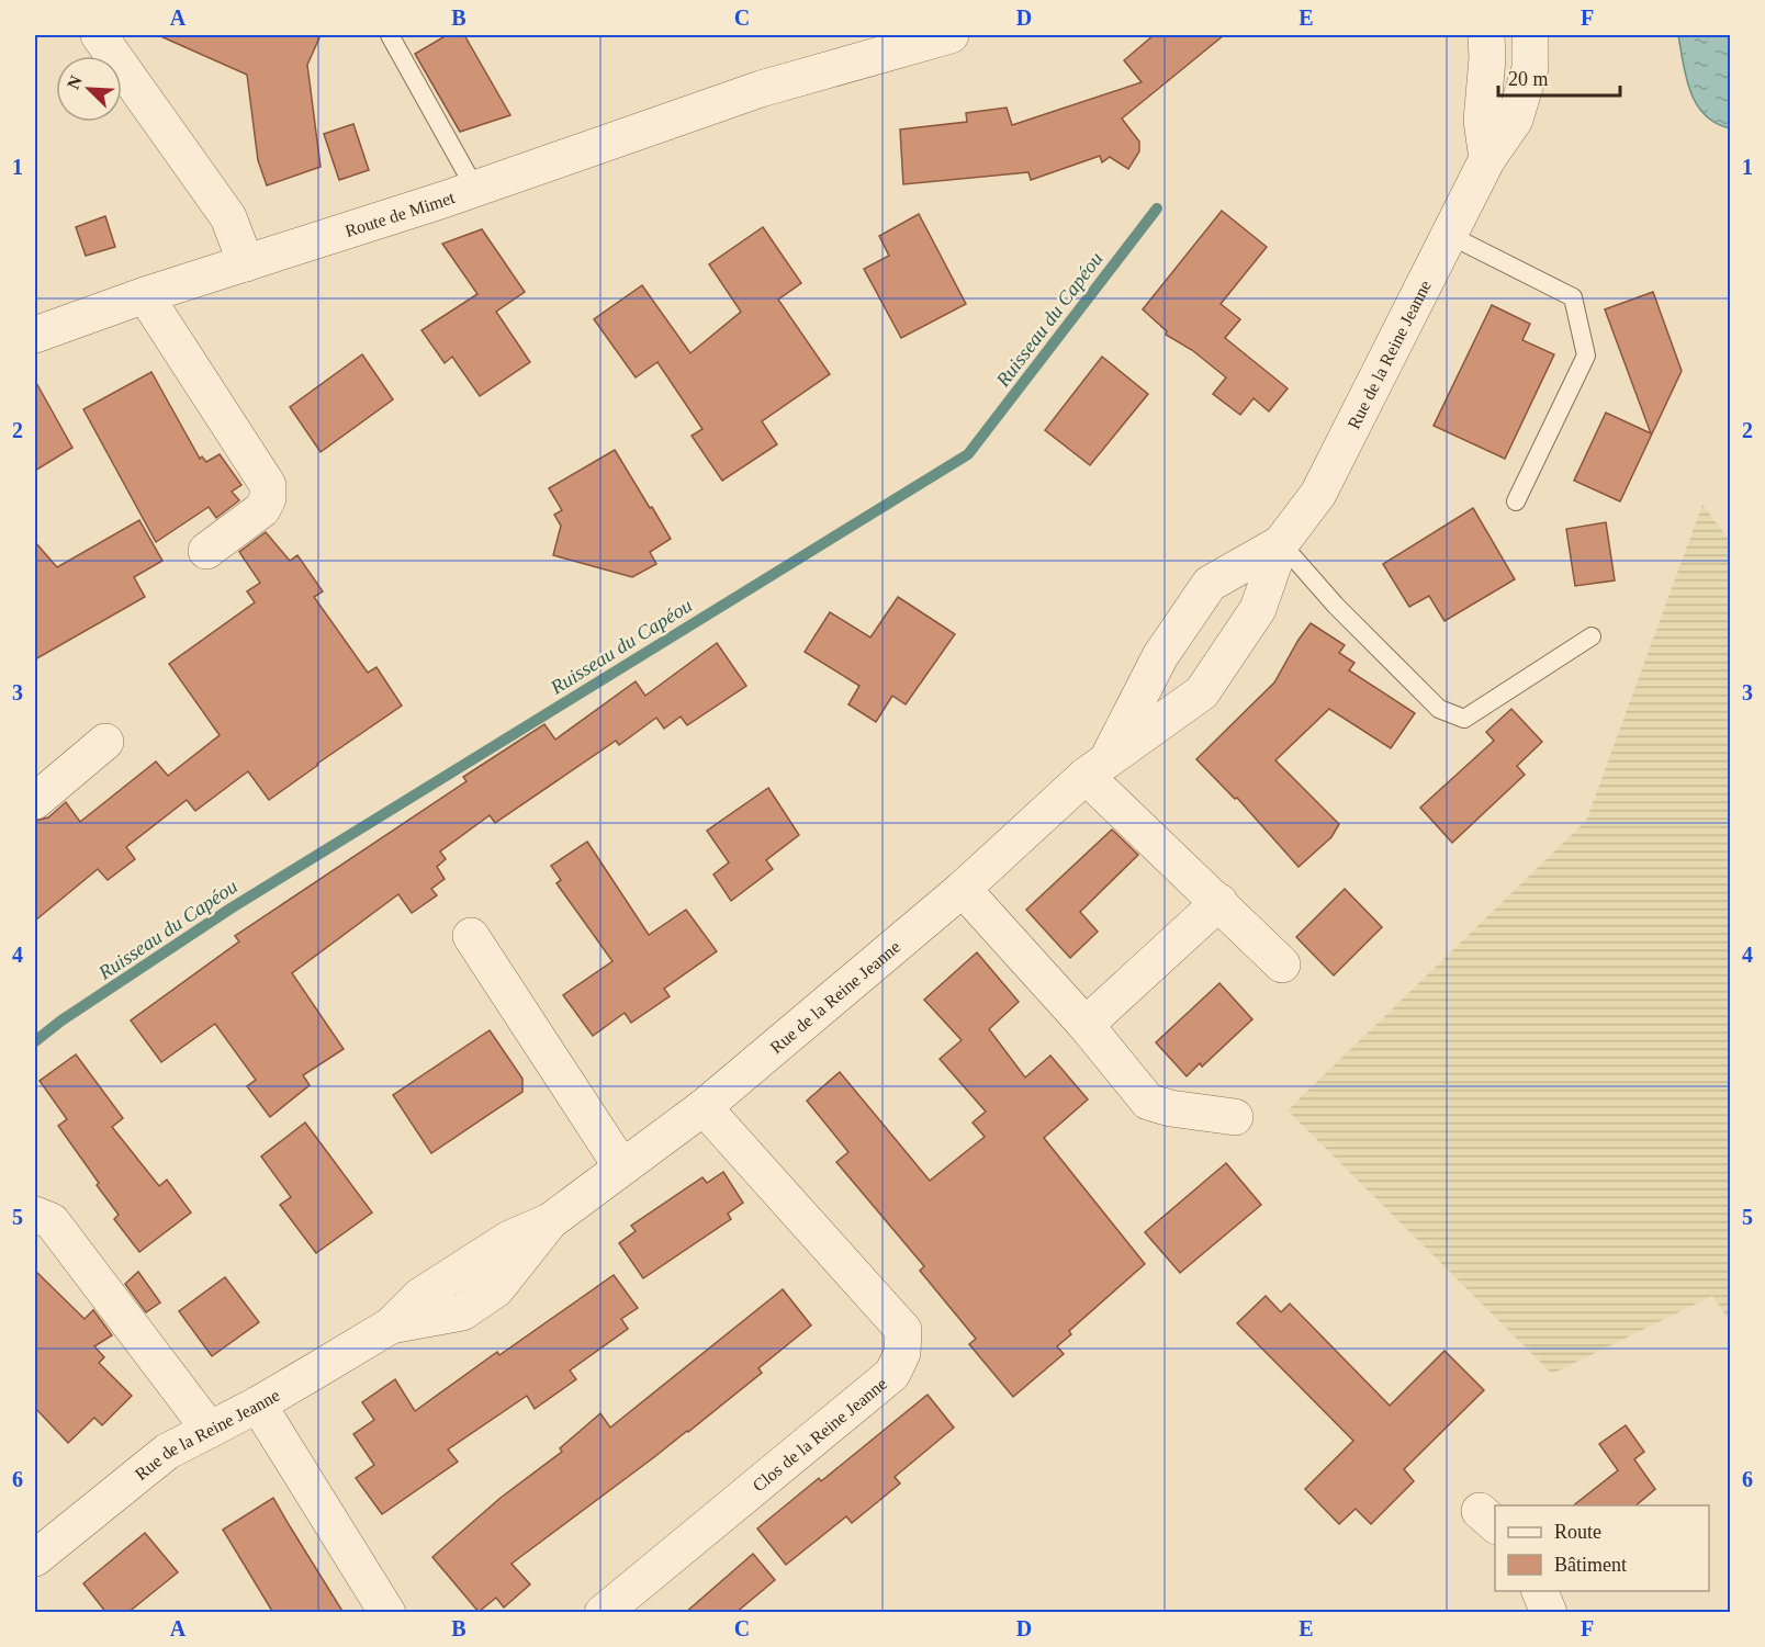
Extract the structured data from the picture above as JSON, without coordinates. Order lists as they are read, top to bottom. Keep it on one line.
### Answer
{"streets":{"street":["Route de Mimet","Rue de la Reine Jeanne","Clos de la Reine Jeanne"]},"crossings":[["Rue de la Reine Jeanne","Clos de la Reine Jeanne"]],"water":["Ruisseau du Capéou"],"legend":["Route","Bâtiment"],"scale_bar":"20 m","north":"top left","grid":{"columns":["A","B","C","D","E","F"],"rows":["1","2","3","4","5","6"]}}
